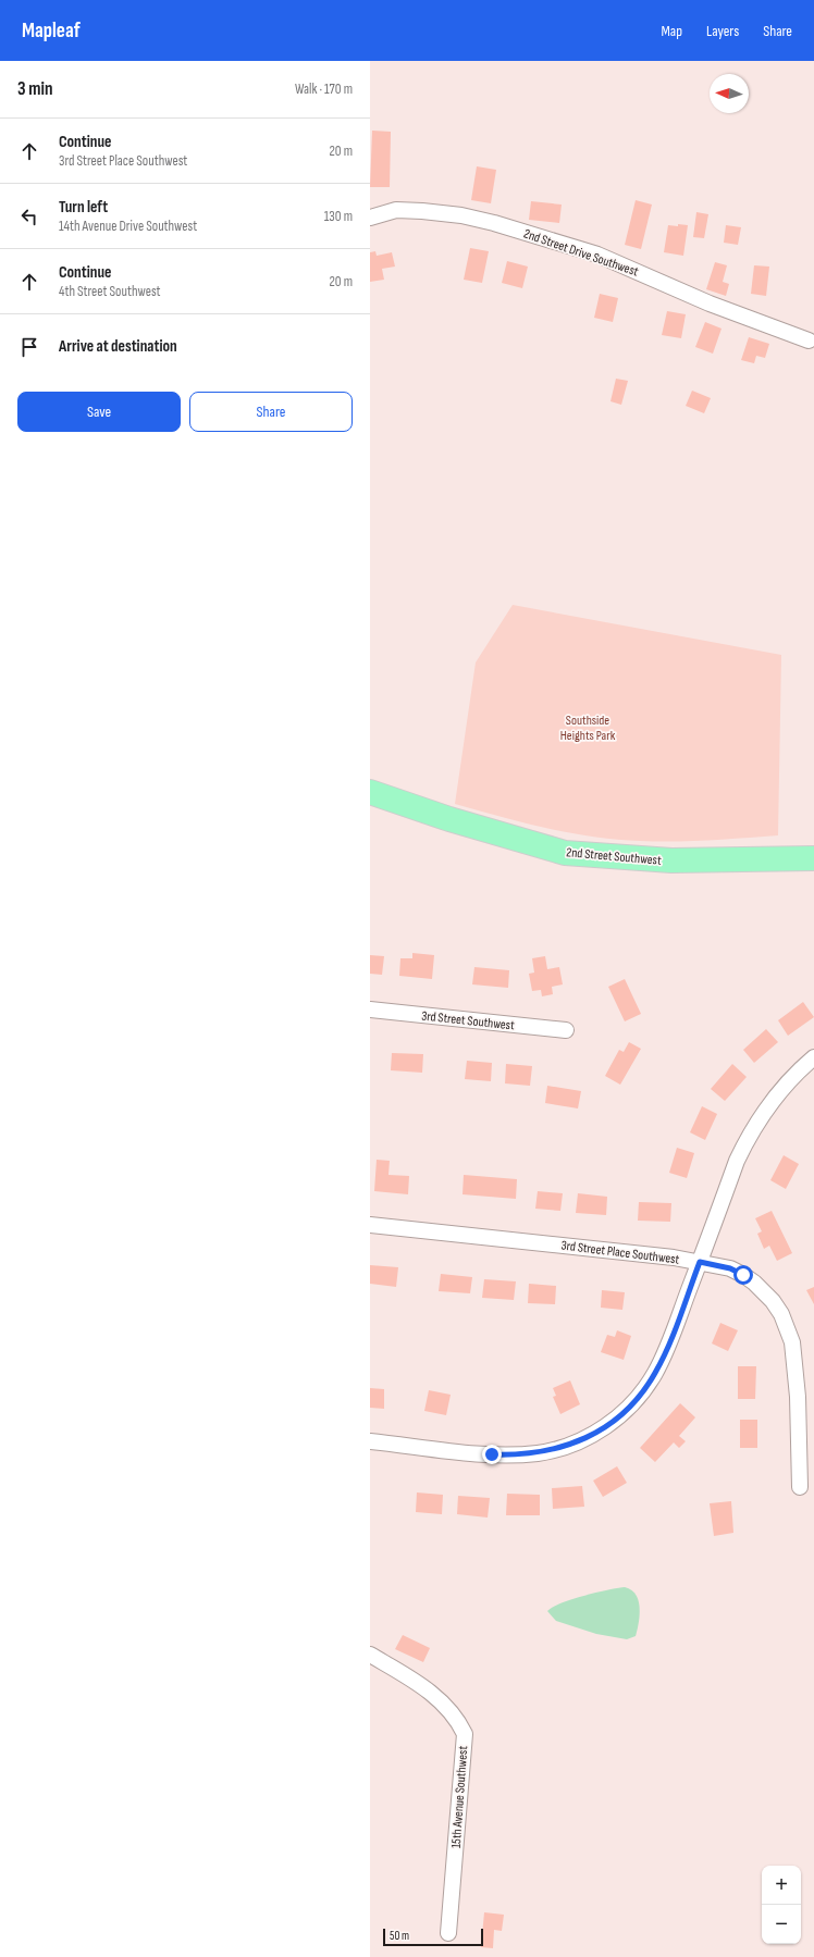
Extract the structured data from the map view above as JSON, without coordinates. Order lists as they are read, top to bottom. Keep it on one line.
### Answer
{"streets":{"main road":["2nd Street Southwest"],"street":["2nd Street Drive Southwest","3rd Street Southwest","3rd Street Place Southwest","15th Avenue Southwest"]},"parks":["Southside Heights Park"],"scale_bar":"50 m","north":"left","page":{"header":"Mapleaf","nav":["Map","Layers","Share"],"heading":["3 min","Walk · 170 m"],"list":[["Continue","3rd Street Place Southwest","20 m"],["Turn left","14th Avenue Drive Southwest","130 m"],["Continue","4th Street Southwest","20 m"],"Arrive at destination"],"buttons":["Save","Share"],"map_buttons":["+","−"],"scale":"50 m"}}
